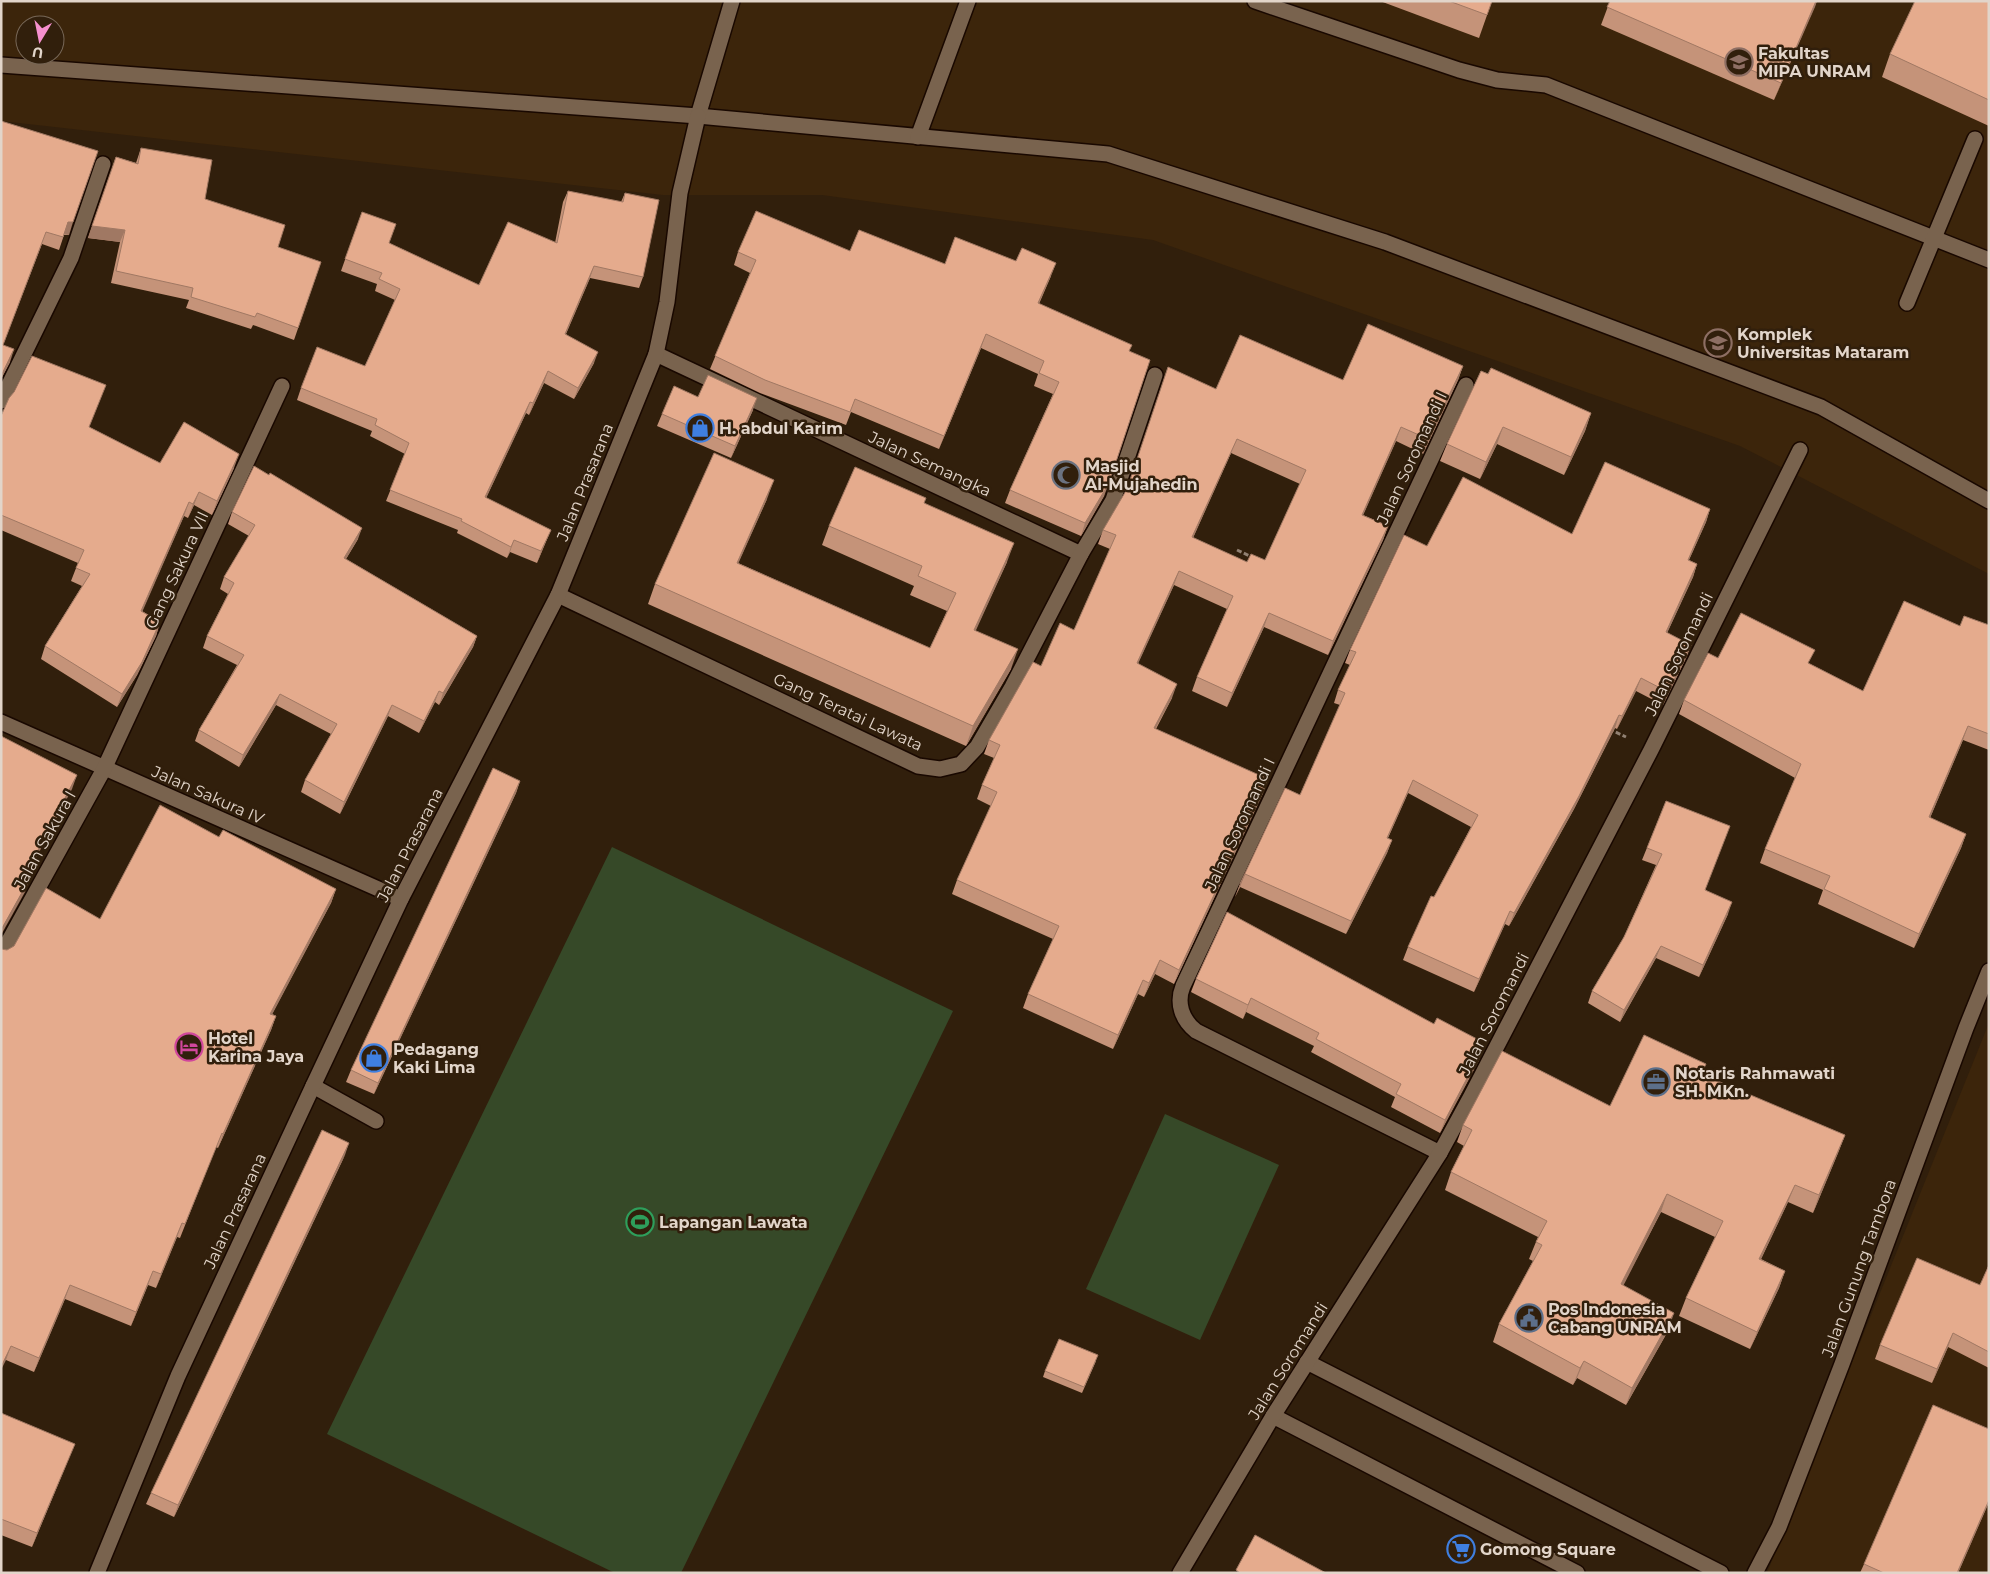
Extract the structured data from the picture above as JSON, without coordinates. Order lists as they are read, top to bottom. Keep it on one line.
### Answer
{"streets":{"street":["Jalan Soromandi I","Jalan Semangka","Jalan Prasarana","Gang Sakura VII","Jalan Soromandi","Gang Teratai Lawata","Jalan Sakura IV","Jalan Sakura I","Jalan Gunung Tambora"]},"crossings":[["Jalan Soromandi I","Jalan Soromandi"],["Jalan Semangka","Jalan Prasarana"],["Jalan Semangka","Gang Teratai Lawata"],["Jalan Prasarana","Gang Teratai Lawata"],["Jalan Prasarana","Jalan Sakura IV"],["Gang Sakura VII","Jalan Sakura IV"],["Gang Sakura VII","Jalan Sakura I"],["Jalan Sakura IV","Jalan Sakura I"]],"places":{"school or university":["Fakultas MIPA UNRAM","Komplek Universitas Mataram"],"shop":["H. abdul Karim","Pedagang Kaki Lima"],"mosque":["Masjid Al-Mujahedin"],"hotel":["Hotel Karina Jaya"],"office":["Notaris Rahmawati SH. MKn."],"sports":["Lapangan Lawata"],"public building":["Pos Indonesia Cabang UNRAM"],"supermarket":["Gomong Square"]},"north":"bottom"}
